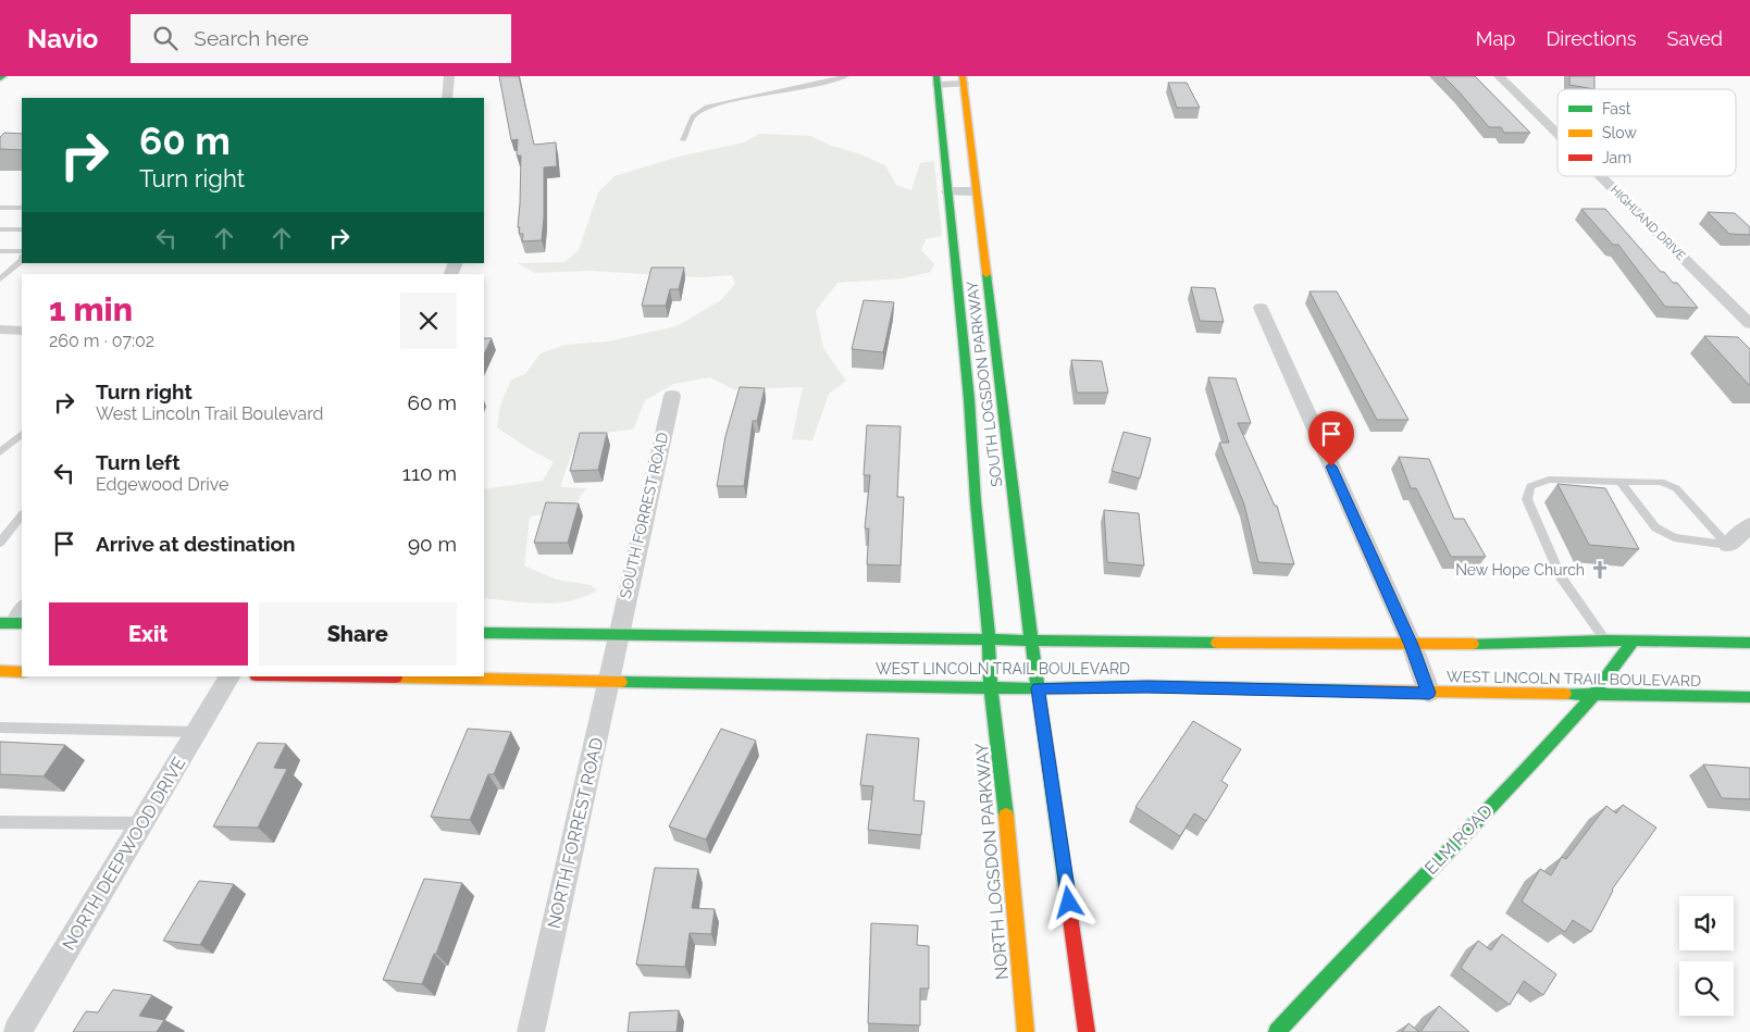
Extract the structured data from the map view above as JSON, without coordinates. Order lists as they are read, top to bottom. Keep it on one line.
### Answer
{"streets":{"main road":["SOUTH LOGSDON PARKWAY","WEST LINCOLN TRAIL BOULEVARD","ELM ROAD","NORTH LOGSDON PARKWAY"],"street":["HIGHLAND DRIVE","SOUTH FORREST ROAD","NORTH FORREST ROAD","NORTH DEEPWOOD DRIVE"]},"crossings":[["SOUTH LOGSDON PARKWAY","WEST LINCOLN TRAIL BOULEVARD"],["SOUTH LOGSDON PARKWAY","NORTH LOGSDON PARKWAY"],["SOUTH FORREST ROAD","WEST LINCOLN TRAIL BOULEVARD"],["SOUTH FORREST ROAD","NORTH FORREST ROAD"],["WEST LINCOLN TRAIL BOULEVARD","NORTH FORREST ROAD"],["WEST LINCOLN TRAIL BOULEVARD","ELM ROAD"],["WEST LINCOLN TRAIL BOULEVARD","NORTH LOGSDON PARKWAY"]],"places":{"church":["New Hope Church"]},"legend":["Fast","Slow","Jam"],"page":{"header":"Navio","search":"Search here","nav":["Map","Directions","Saved"],"turn":["60 m","Turn right"],"heading":["1 min","260 m · 07:02"],"list":[{"name":"Turn right","note":"West Lincoln Trail Boulevard","value":"60 m"},{"name":"Turn left","note":"Edgewood Drive","value":"110 m"},{"name":"Arrive at destination","value":"90 m"}],"buttons":["Exit","Share"]}}
